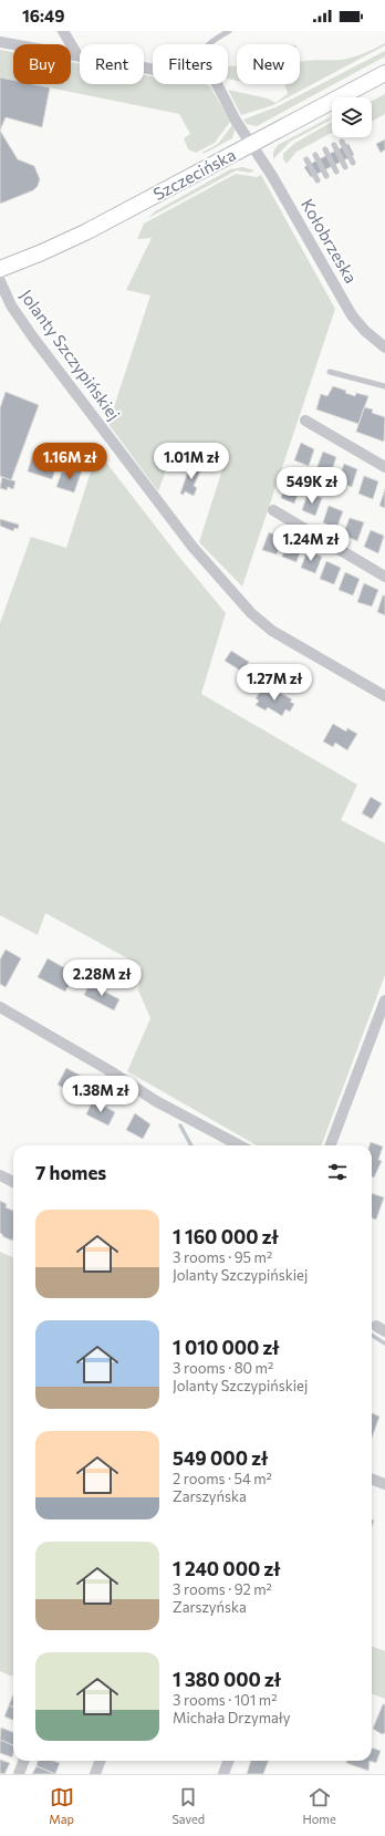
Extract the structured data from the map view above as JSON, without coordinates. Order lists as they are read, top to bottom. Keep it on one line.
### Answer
{"streets":{"main road":["Szczecińska"],"street":["Kołobrzeska","Jolanty Szczypińskiej"]},"crossings":[["Szczecińska","Kołobrzeska"]],"page":{"status":"16:49","chip":["Buy","Rent","Filters","New"],"price":["1.16M zł","1.01M zł","549K zł","1.24M zł","1.27M zł","2.28M zł","1.38M zł"],"heading":"7 homes","list":[{"name":"1 160 000 zł","note":"3 rooms · 95 m² · Jolanty Szczypińskiej"},{"name":"1 010 000 zł","note":"3 rooms · 80 m² · Jolanty Szczypińskiej"},{"name":"549 000 zł","note":"2 rooms · 54 m² · Zarszyńska"},{"name":"1 240 000 zł","note":"3 rooms · 92 m² · Zarszyńska"},{"name":"1 380 000 zł","note":"3 rooms · 101 m² · Michała Drzymały"}],"tabs":["Map","Saved","Home"]}}
